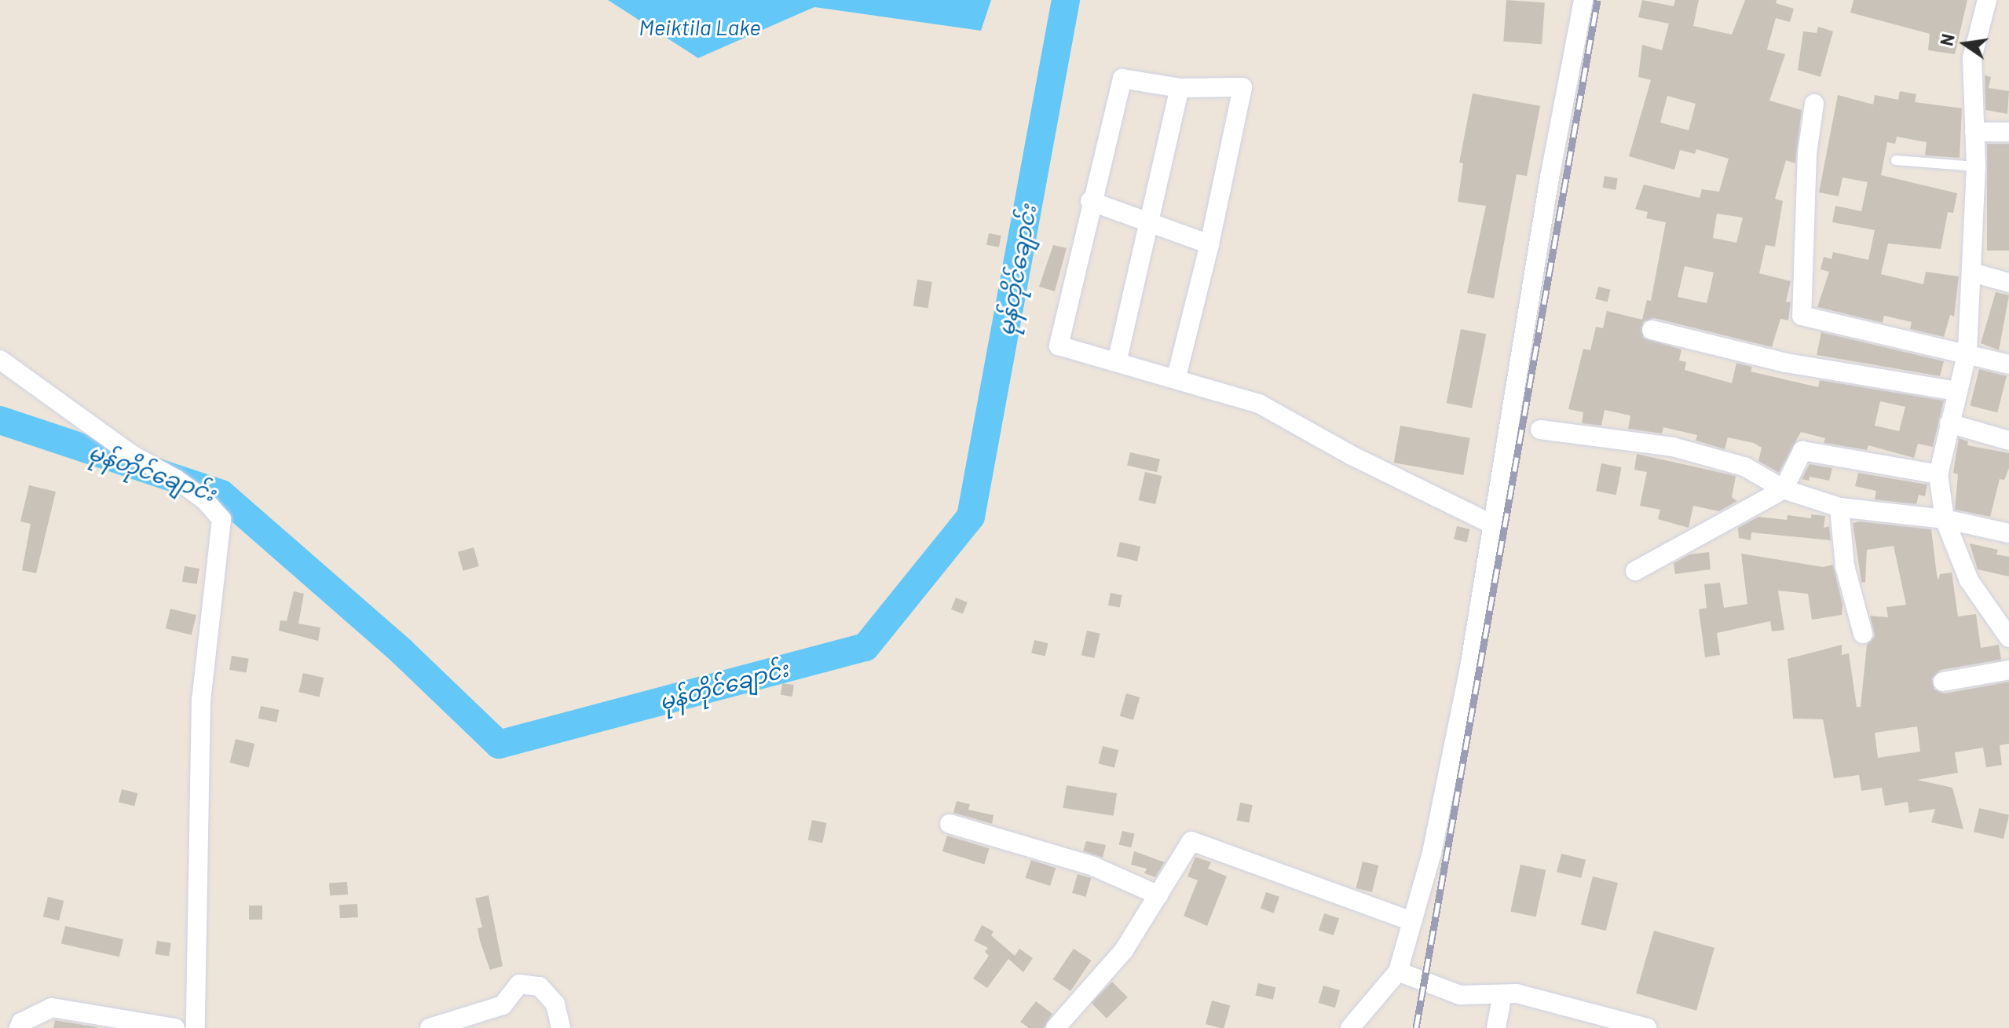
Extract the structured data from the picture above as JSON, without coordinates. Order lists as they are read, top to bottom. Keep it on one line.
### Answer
{"water":["Meiktila Lake","မုန်တိုင်ချောင်း"],"north":"left"}
